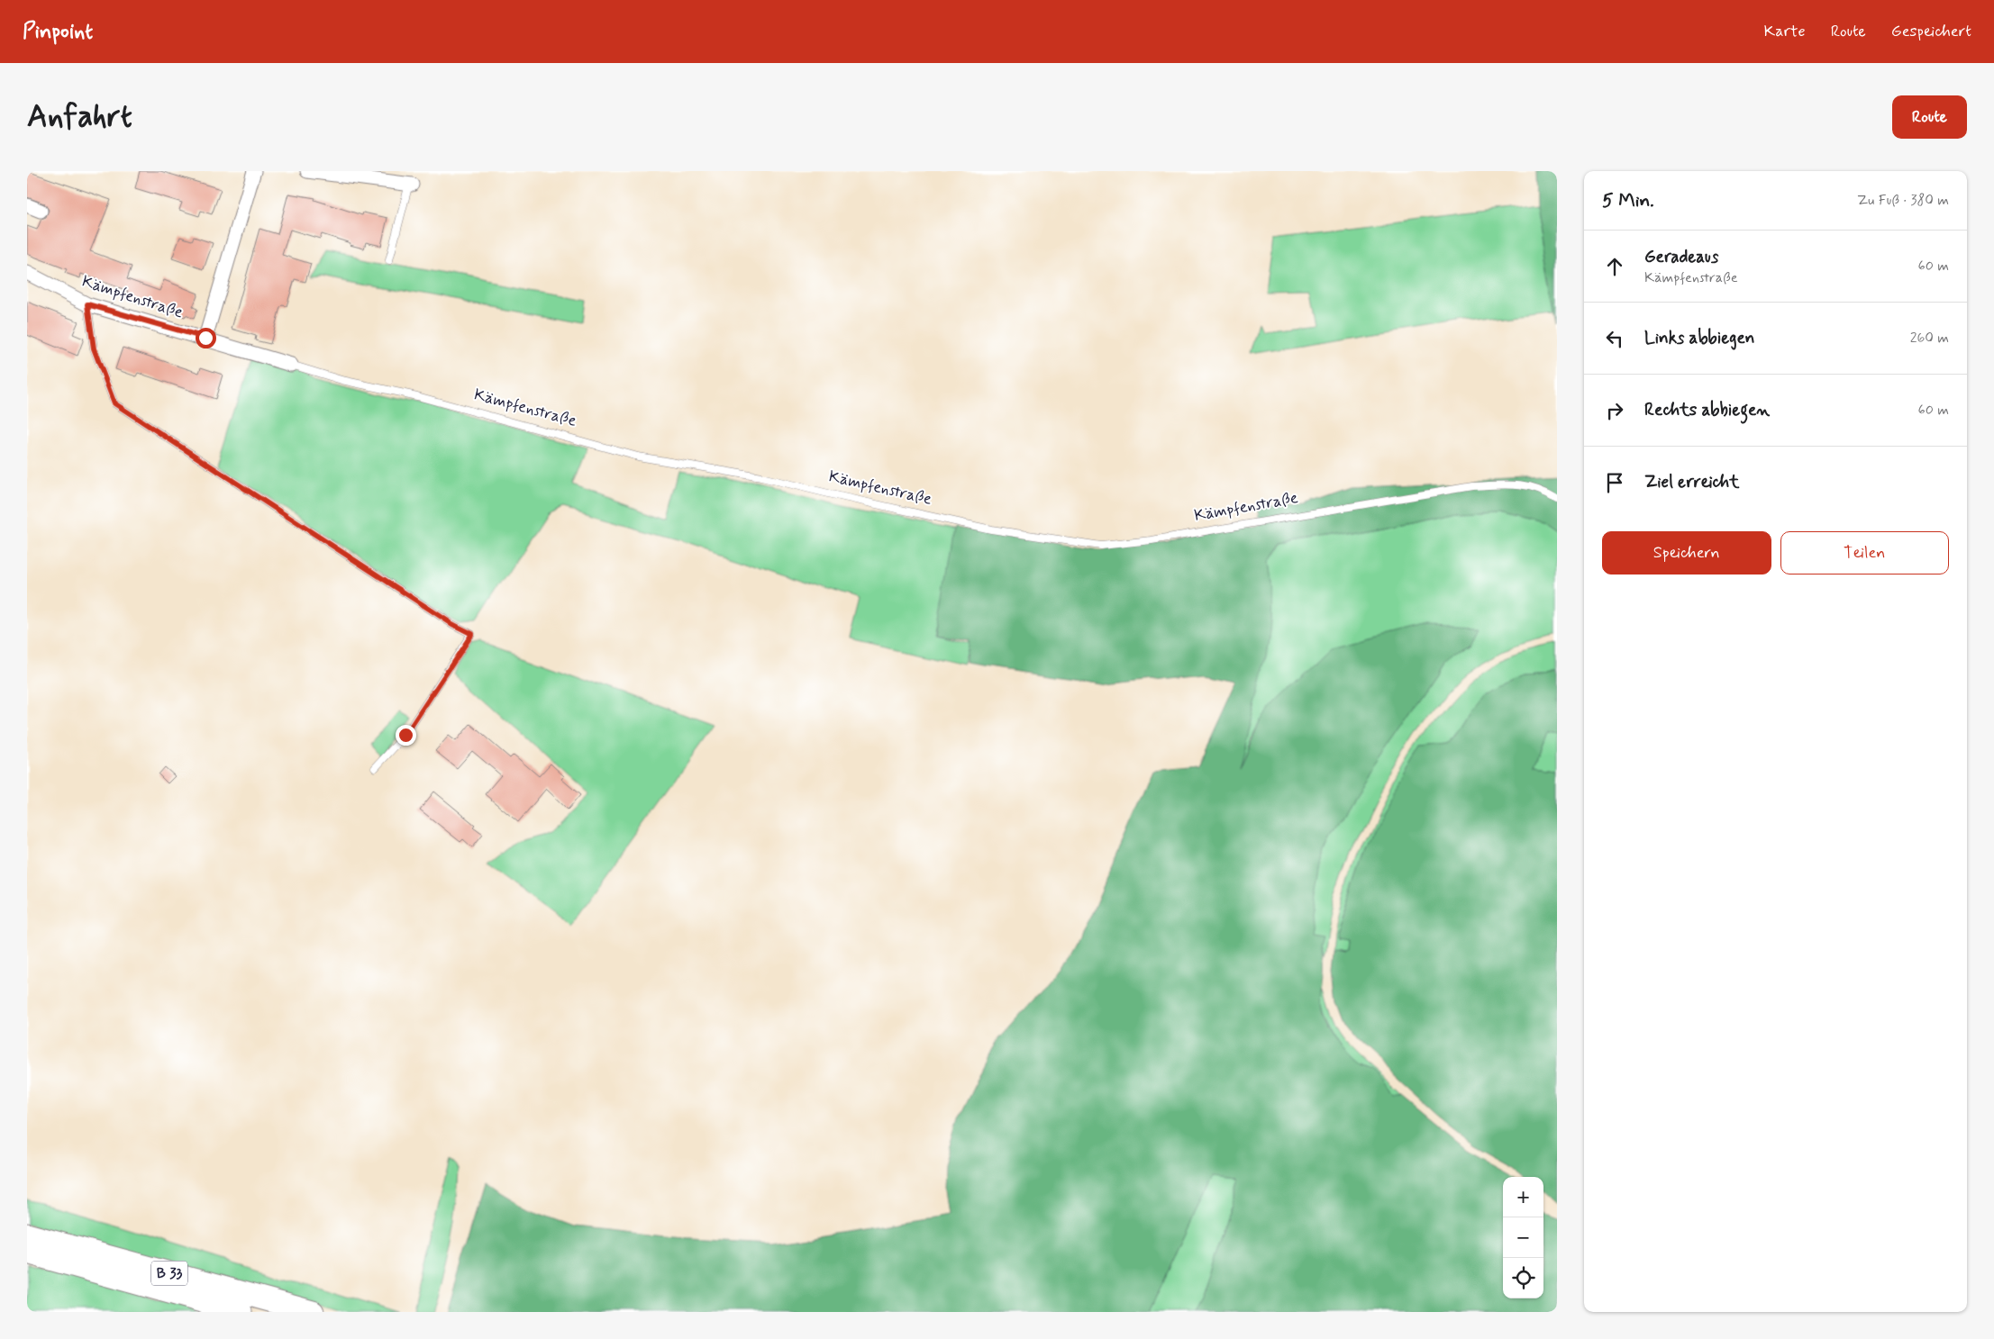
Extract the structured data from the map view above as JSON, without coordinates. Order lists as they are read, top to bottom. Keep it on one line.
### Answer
{"streets":{"highway":["B 33"],"street":["Kämpfenstraße"]},"page":{"header":"Pinpoint","nav":["Karte","Route","Gespeichert"],"buttons":["Route",["Speichern","Teilen"]],"title":"Anfahrt","heading":["5 Min.","Zu Fuß · 380 m"],"list":[["Geradeaus","Kämpfenstraße","60 m"],["Links abbiegen","260 m"],["Rechts abbiegen","60 m"],"Ziel erreicht"],"map_buttons":["+","−"]}}
